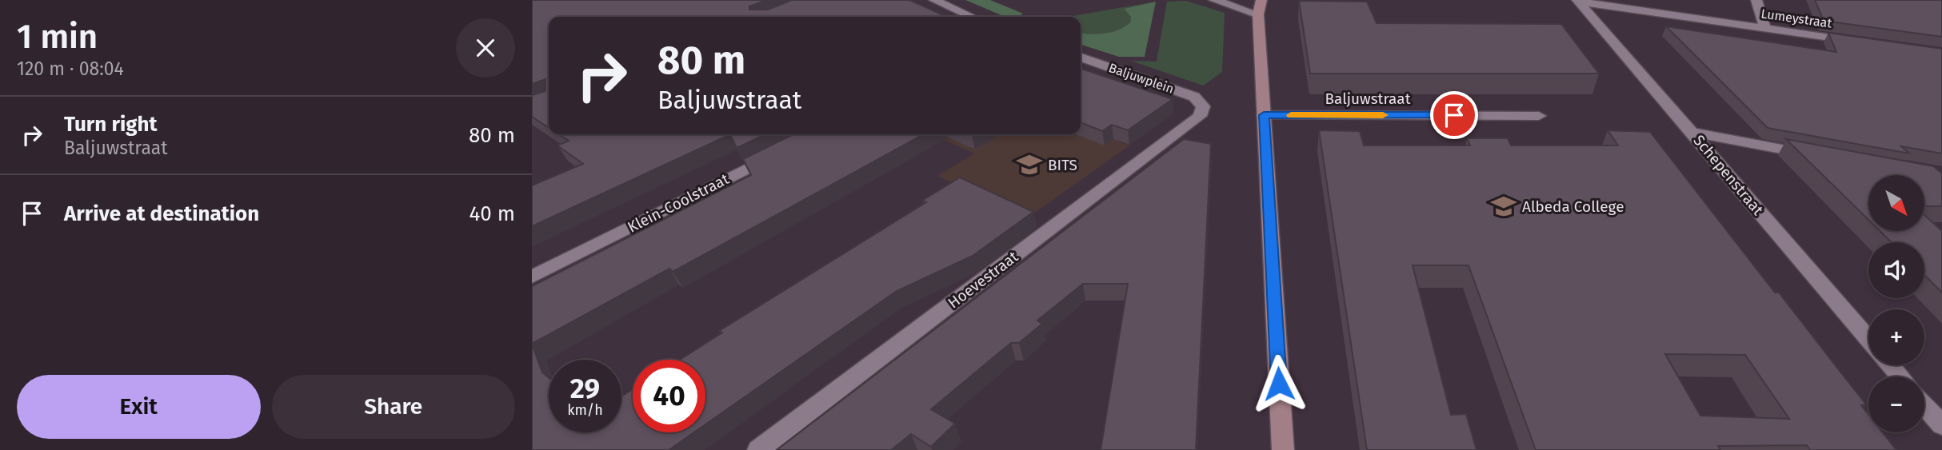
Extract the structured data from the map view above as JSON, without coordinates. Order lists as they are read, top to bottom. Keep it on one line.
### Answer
{"streets":{"street":["Lumeystraat","Baljuwplein","Baljuwstraat","Schepenstraat","Klein-Coolstraat","Hoevestraat"]},"crossings":[["Lumeystraat","Schepenstraat"],["Baljuwplein","Hoevestraat"]],"places":{"school or university":["BITS","Albeda College"]},"north":"bottom right","page":{"heading":["1 min","120 m · 08:04"],"turn":["80 m","Baljuwstraat"],"list":[{"name":"Turn right","note":"Baljuwstraat","value":"80 m"},{"name":"Arrive at destination","value":"40 m"}],"map_buttons":["+","−"],"speed":"29 km/h","limit":"40","buttons":["Exit","Share"]}}
